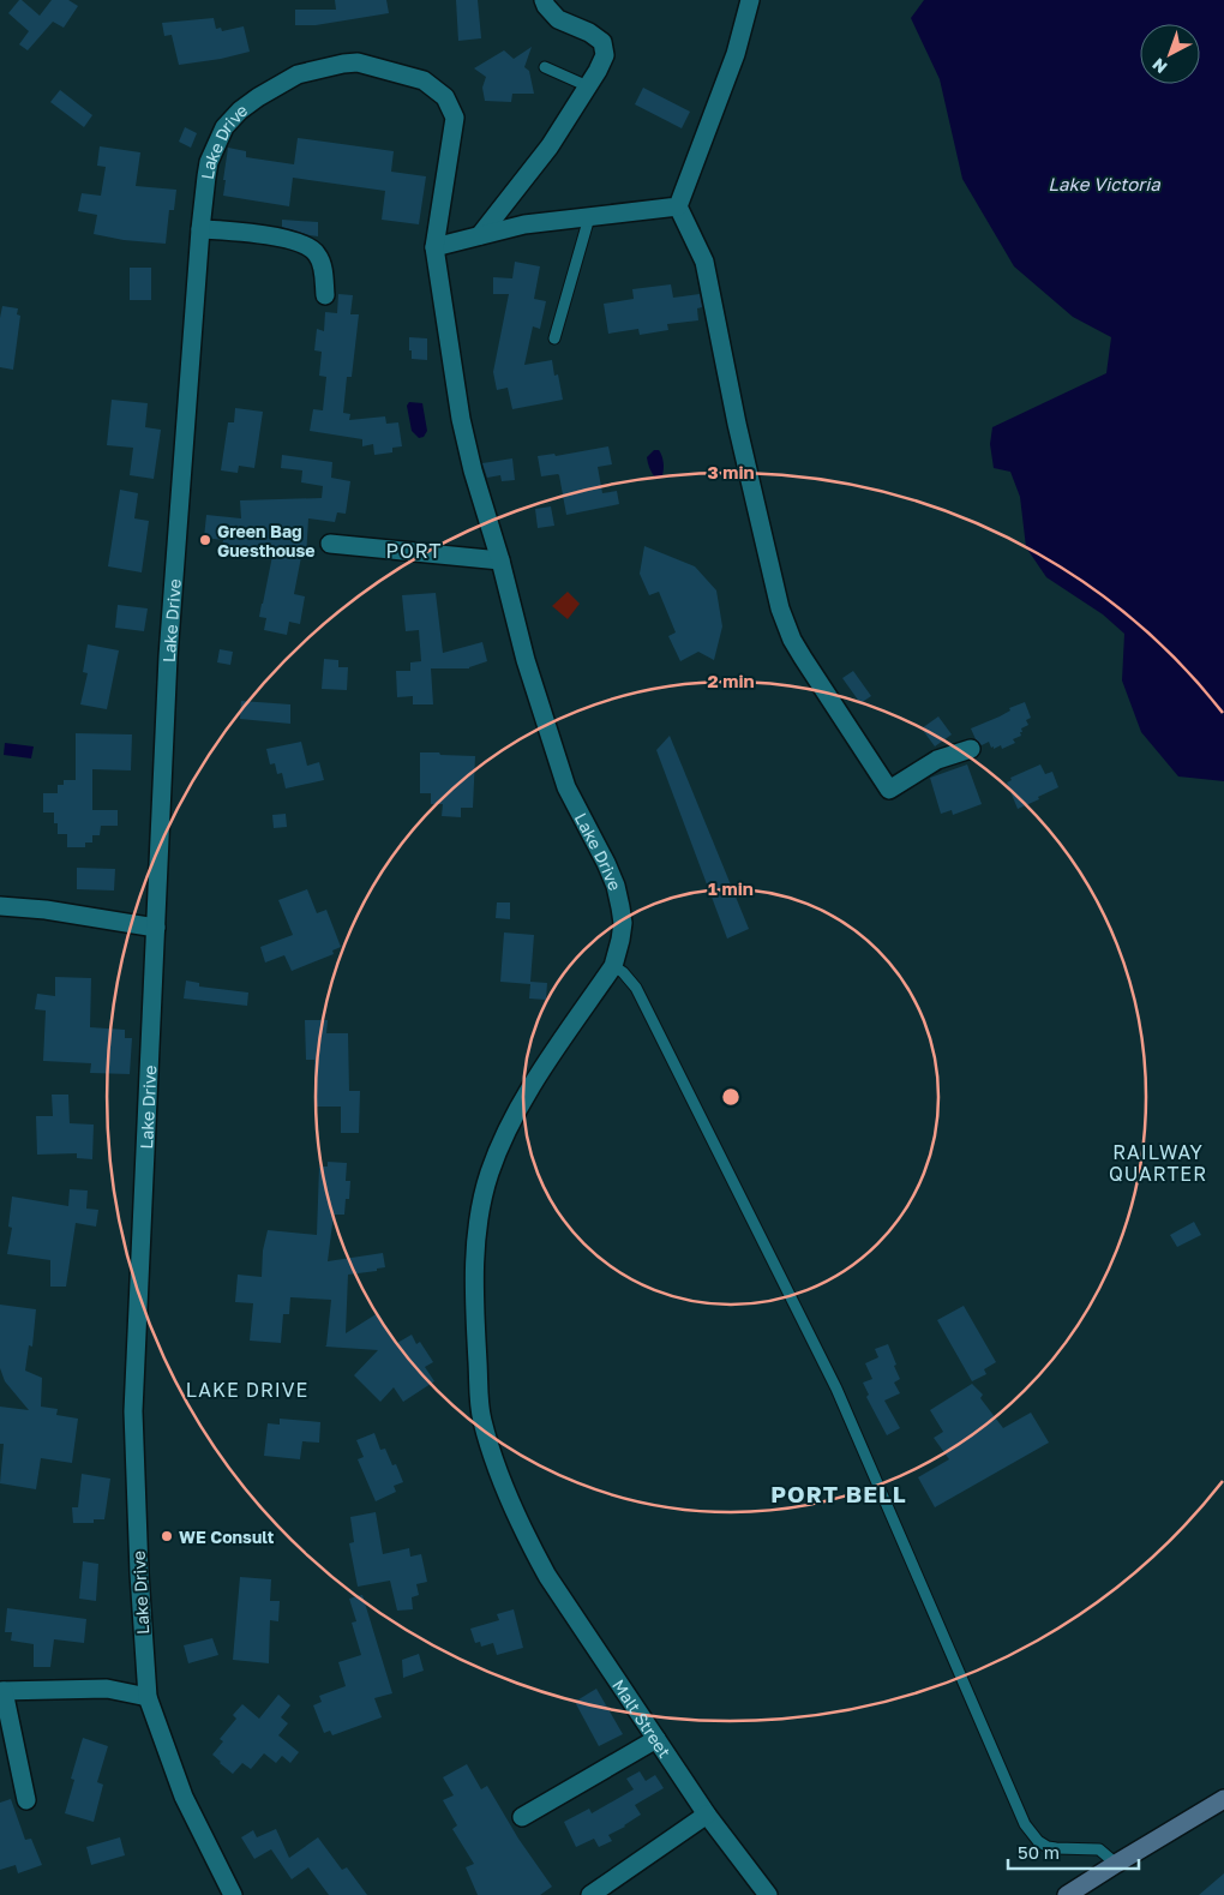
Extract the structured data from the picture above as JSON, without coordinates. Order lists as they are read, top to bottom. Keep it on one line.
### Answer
{"streets":{"street":["Lake Drive","Malt Street"]},"crossings":[["Lake Drive","Malt Street"]],"districts":["PORT","RAILWAY QUARTER","LAKE DRIVE","PORT BELL"],"water":["Lake Victoria"],"places":["Green Bag Guesthouse","WE Consult"],"scale_bar":"50 m","north":"bottom left","rings":["3 min","2 min","1 min"]}
